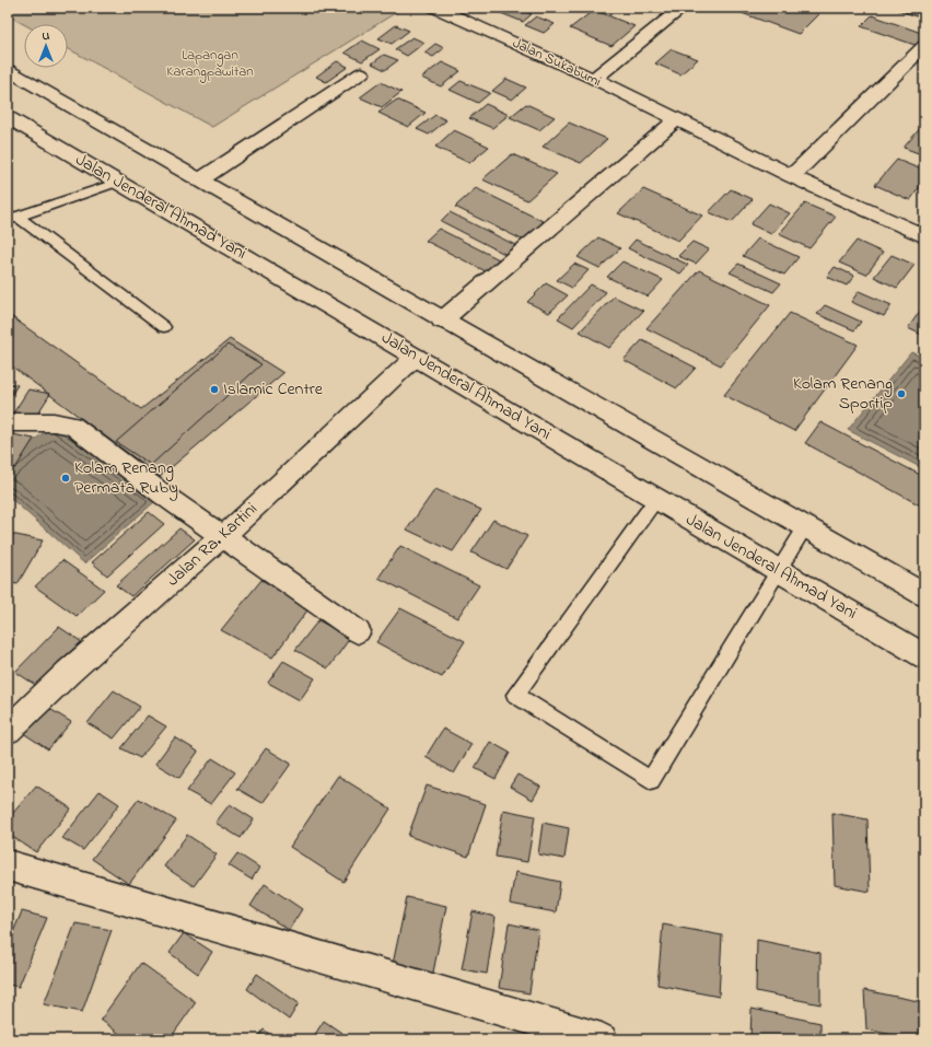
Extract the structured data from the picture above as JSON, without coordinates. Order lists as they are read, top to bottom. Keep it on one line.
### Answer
{"streets":{"street":["Jalan Sukabumi","Jalan Jenderal Ahmad Yani","Jalan Ra. Kartini"]},"crossings":[["Jalan Jenderal Ahmad Yani","Jalan Ra. Kartini"]],"parks":["Lapangan Karangpawitan"],"places":["Islamic Centre","Kolam Renang Sportip","Kolam Renang Permata Ruby"],"north":"top"}
